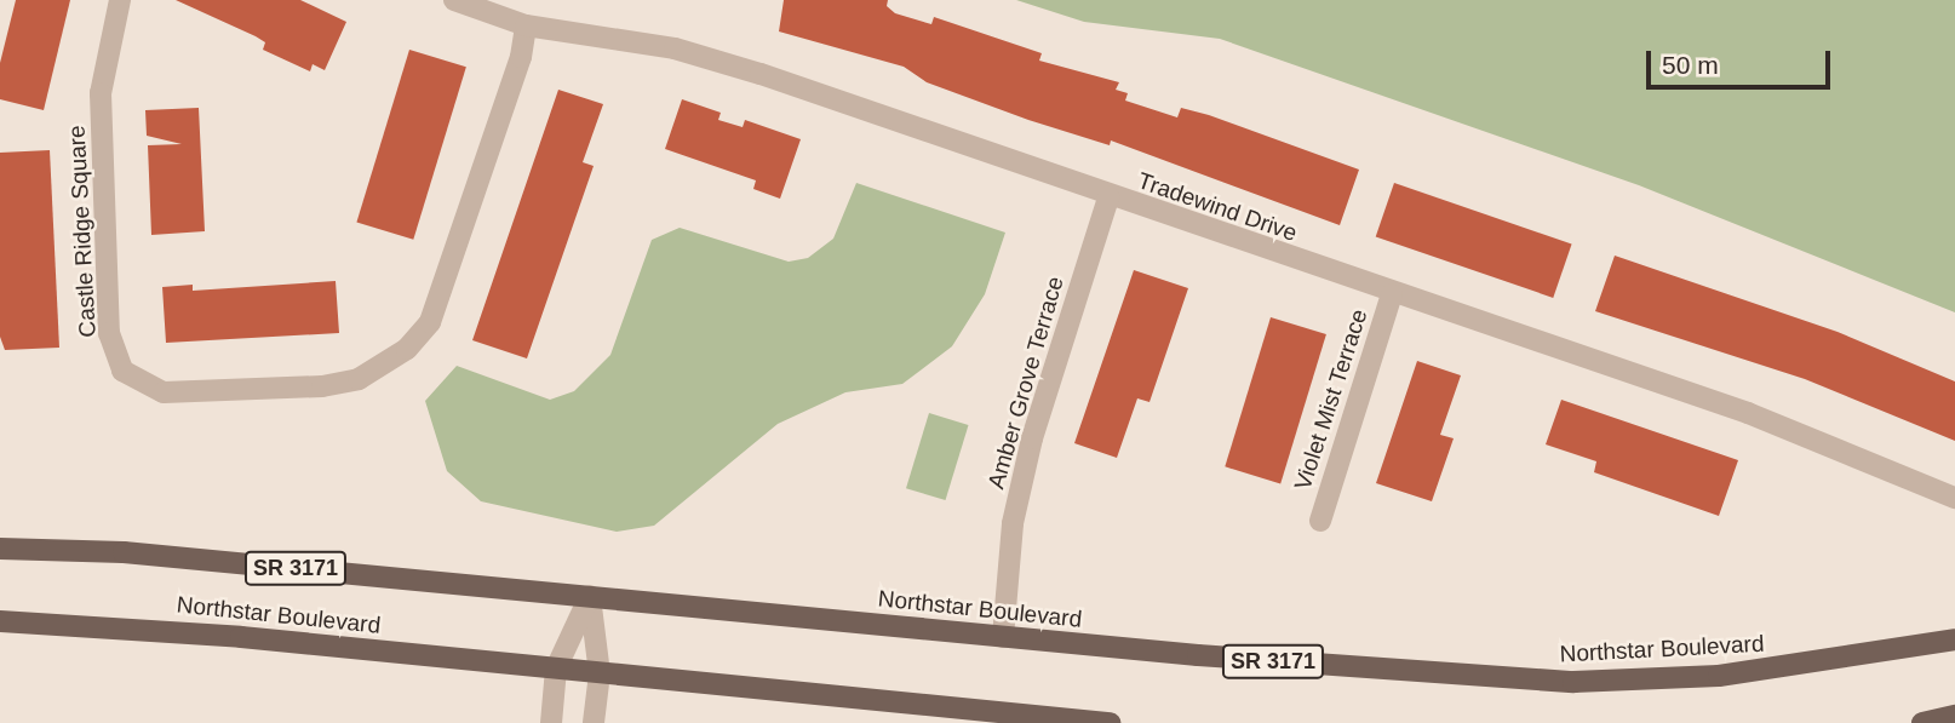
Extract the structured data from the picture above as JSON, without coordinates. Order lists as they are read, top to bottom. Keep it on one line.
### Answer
{"streets":{"main road":["SR 3171","Northstar Boulevard"],"street":["Tradewind Drive","Castle Ridge Square","Amber Grove Terrace","Violet Mist Terrace"]},"crossings":[["Tradewind Drive","Castle Ridge Square"],["Tradewind Drive","Amber Grove Terrace"],["Tradewind Drive","Violet Mist Terrace"],["Amber Grove Terrace","Northstar Boulevard"]],"scale_bar":"50 m"}
